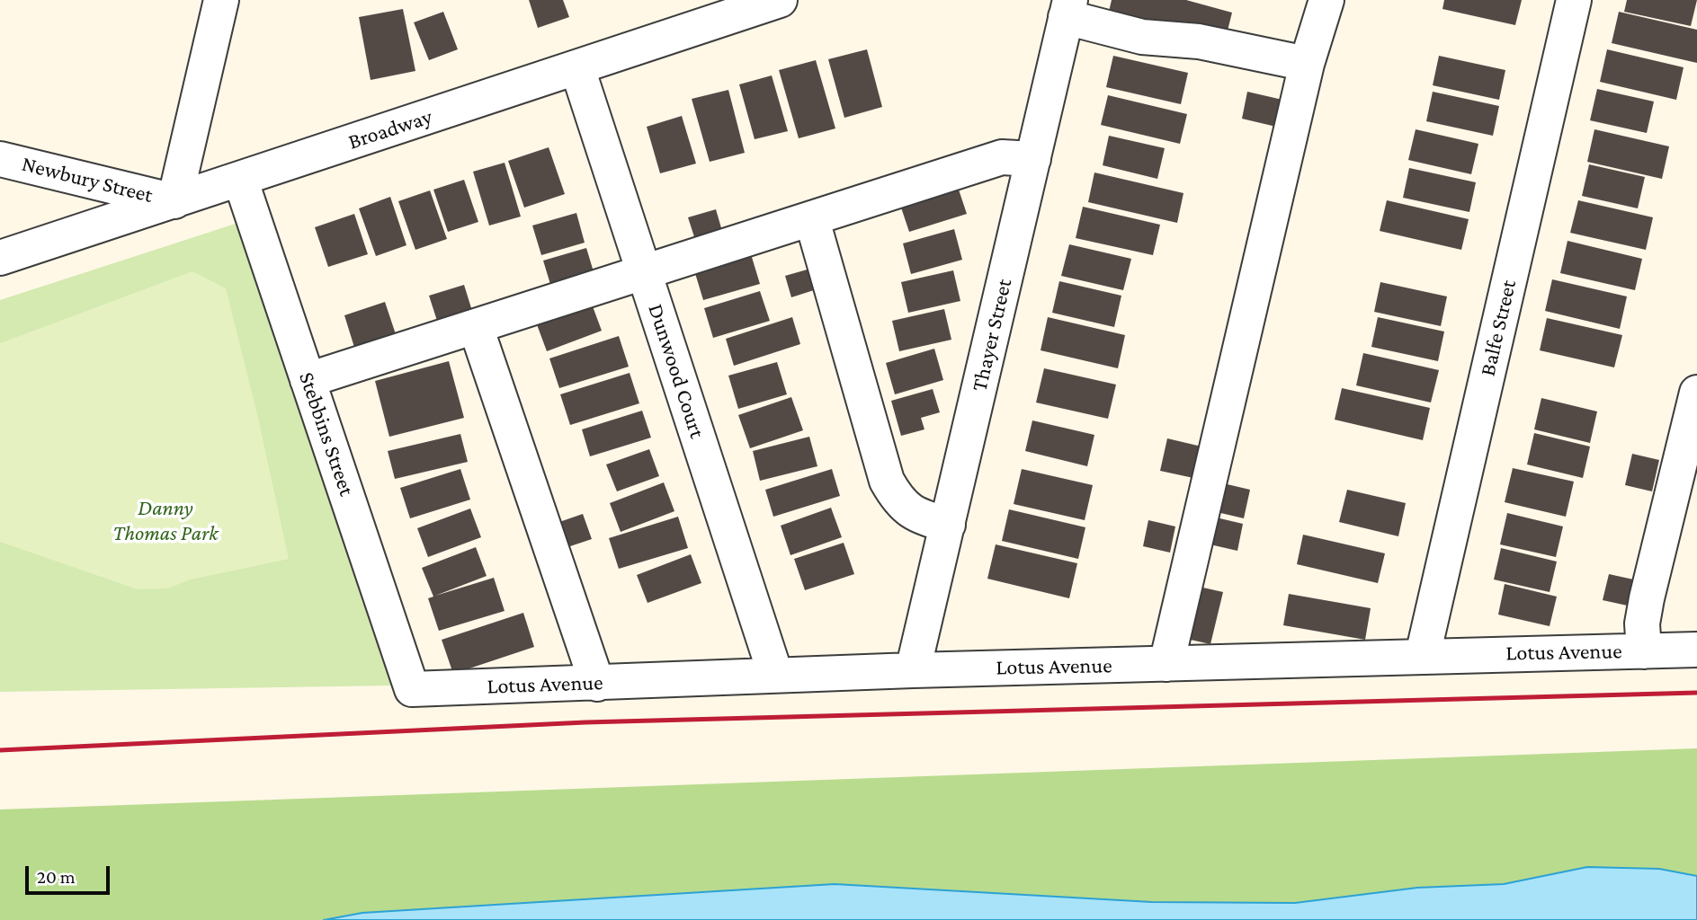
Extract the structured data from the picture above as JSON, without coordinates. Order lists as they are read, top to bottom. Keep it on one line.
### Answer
{"streets":{"street":["Broadway","Newbury Street","Balfe Street","Thayer Street","Dunwood Court","Stebbins Street","Lotus Avenue"]},"crossings":[["Broadway","Newbury Street"],["Broadway","Dunwood Court"],["Broadway","Stebbins Street"],["Balfe Street","Lotus Avenue"],["Thayer Street","Lotus Avenue"],["Dunwood Court","Lotus Avenue"],["Stebbins Street","Lotus Avenue"]],"parks":["Danny Thomas Park"],"scale_bar":"20 m"}
